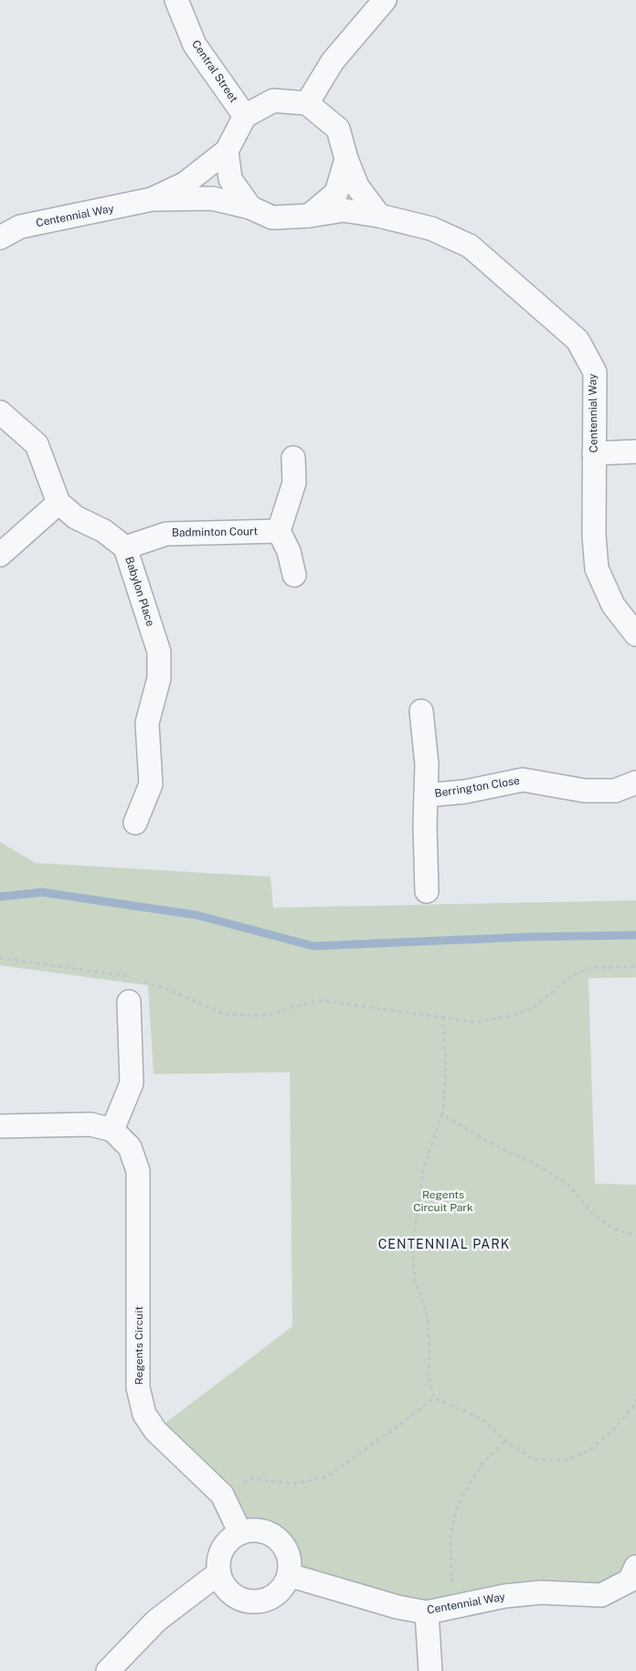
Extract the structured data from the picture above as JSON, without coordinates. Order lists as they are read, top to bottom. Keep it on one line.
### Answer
{"streets":{"street":["Central Street","Centennial Way","Badminton Court","Babylon Place","Berrington Close","Regents Circuit"]},"crossings":[["Central Street","Centennial Way"],["Centennial Way","Regents Circuit"],["Badminton Court","Babylon Place"]],"districts":["CENTENNIAL PARK"],"parks":["Regents Circuit Park"]}
